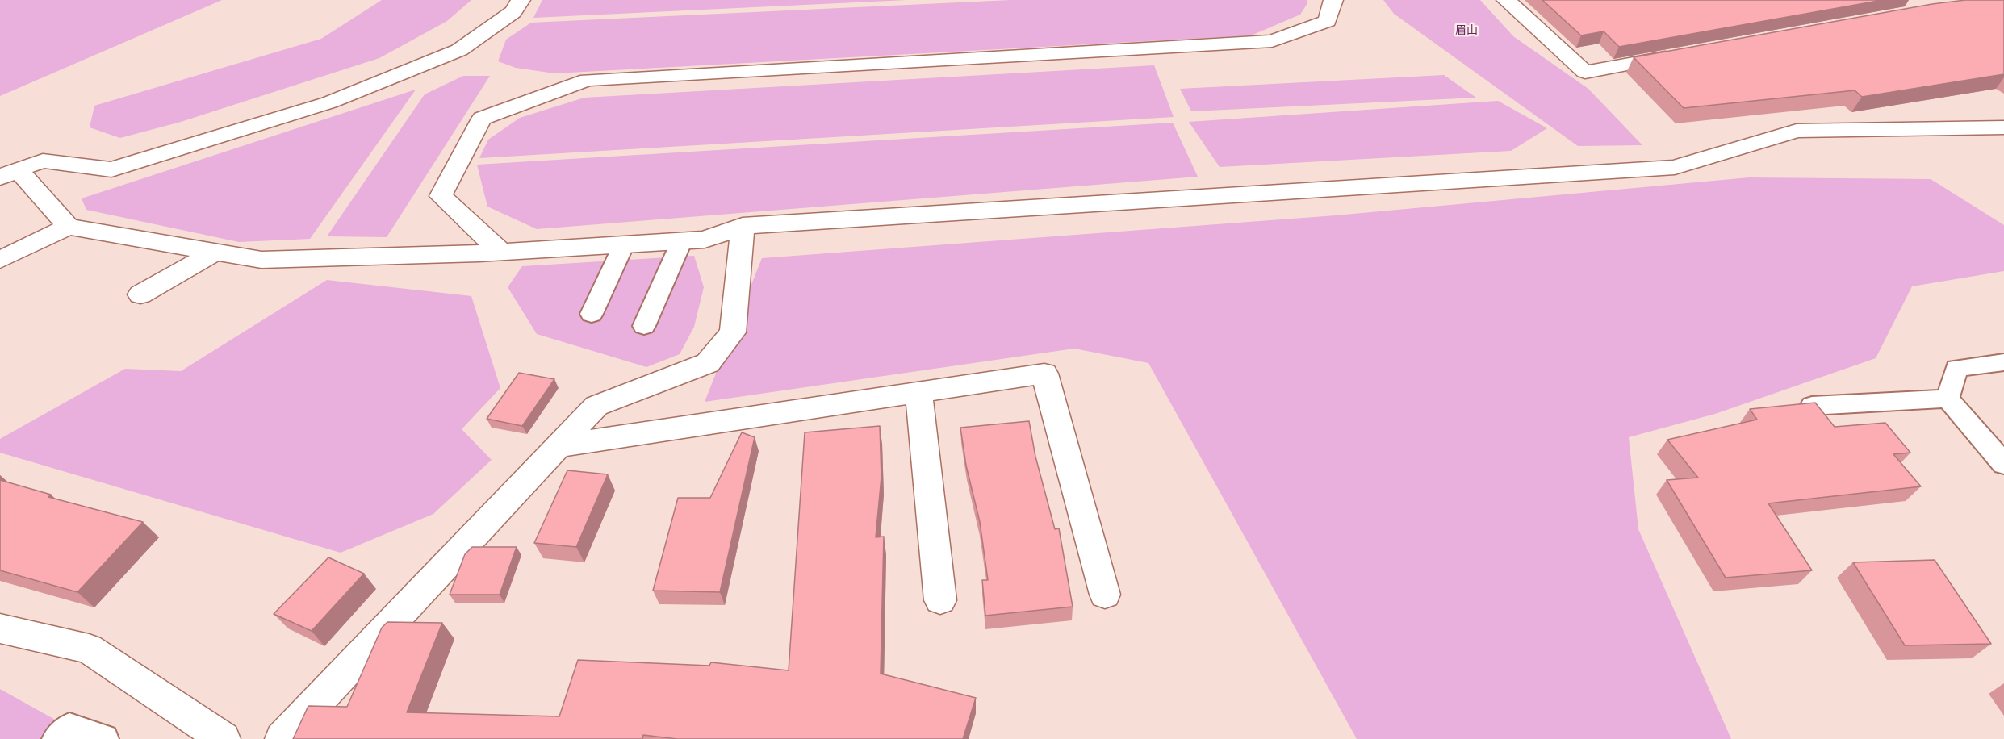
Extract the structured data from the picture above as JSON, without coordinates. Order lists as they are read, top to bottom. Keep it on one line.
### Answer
{"parks":["眉山"]}
